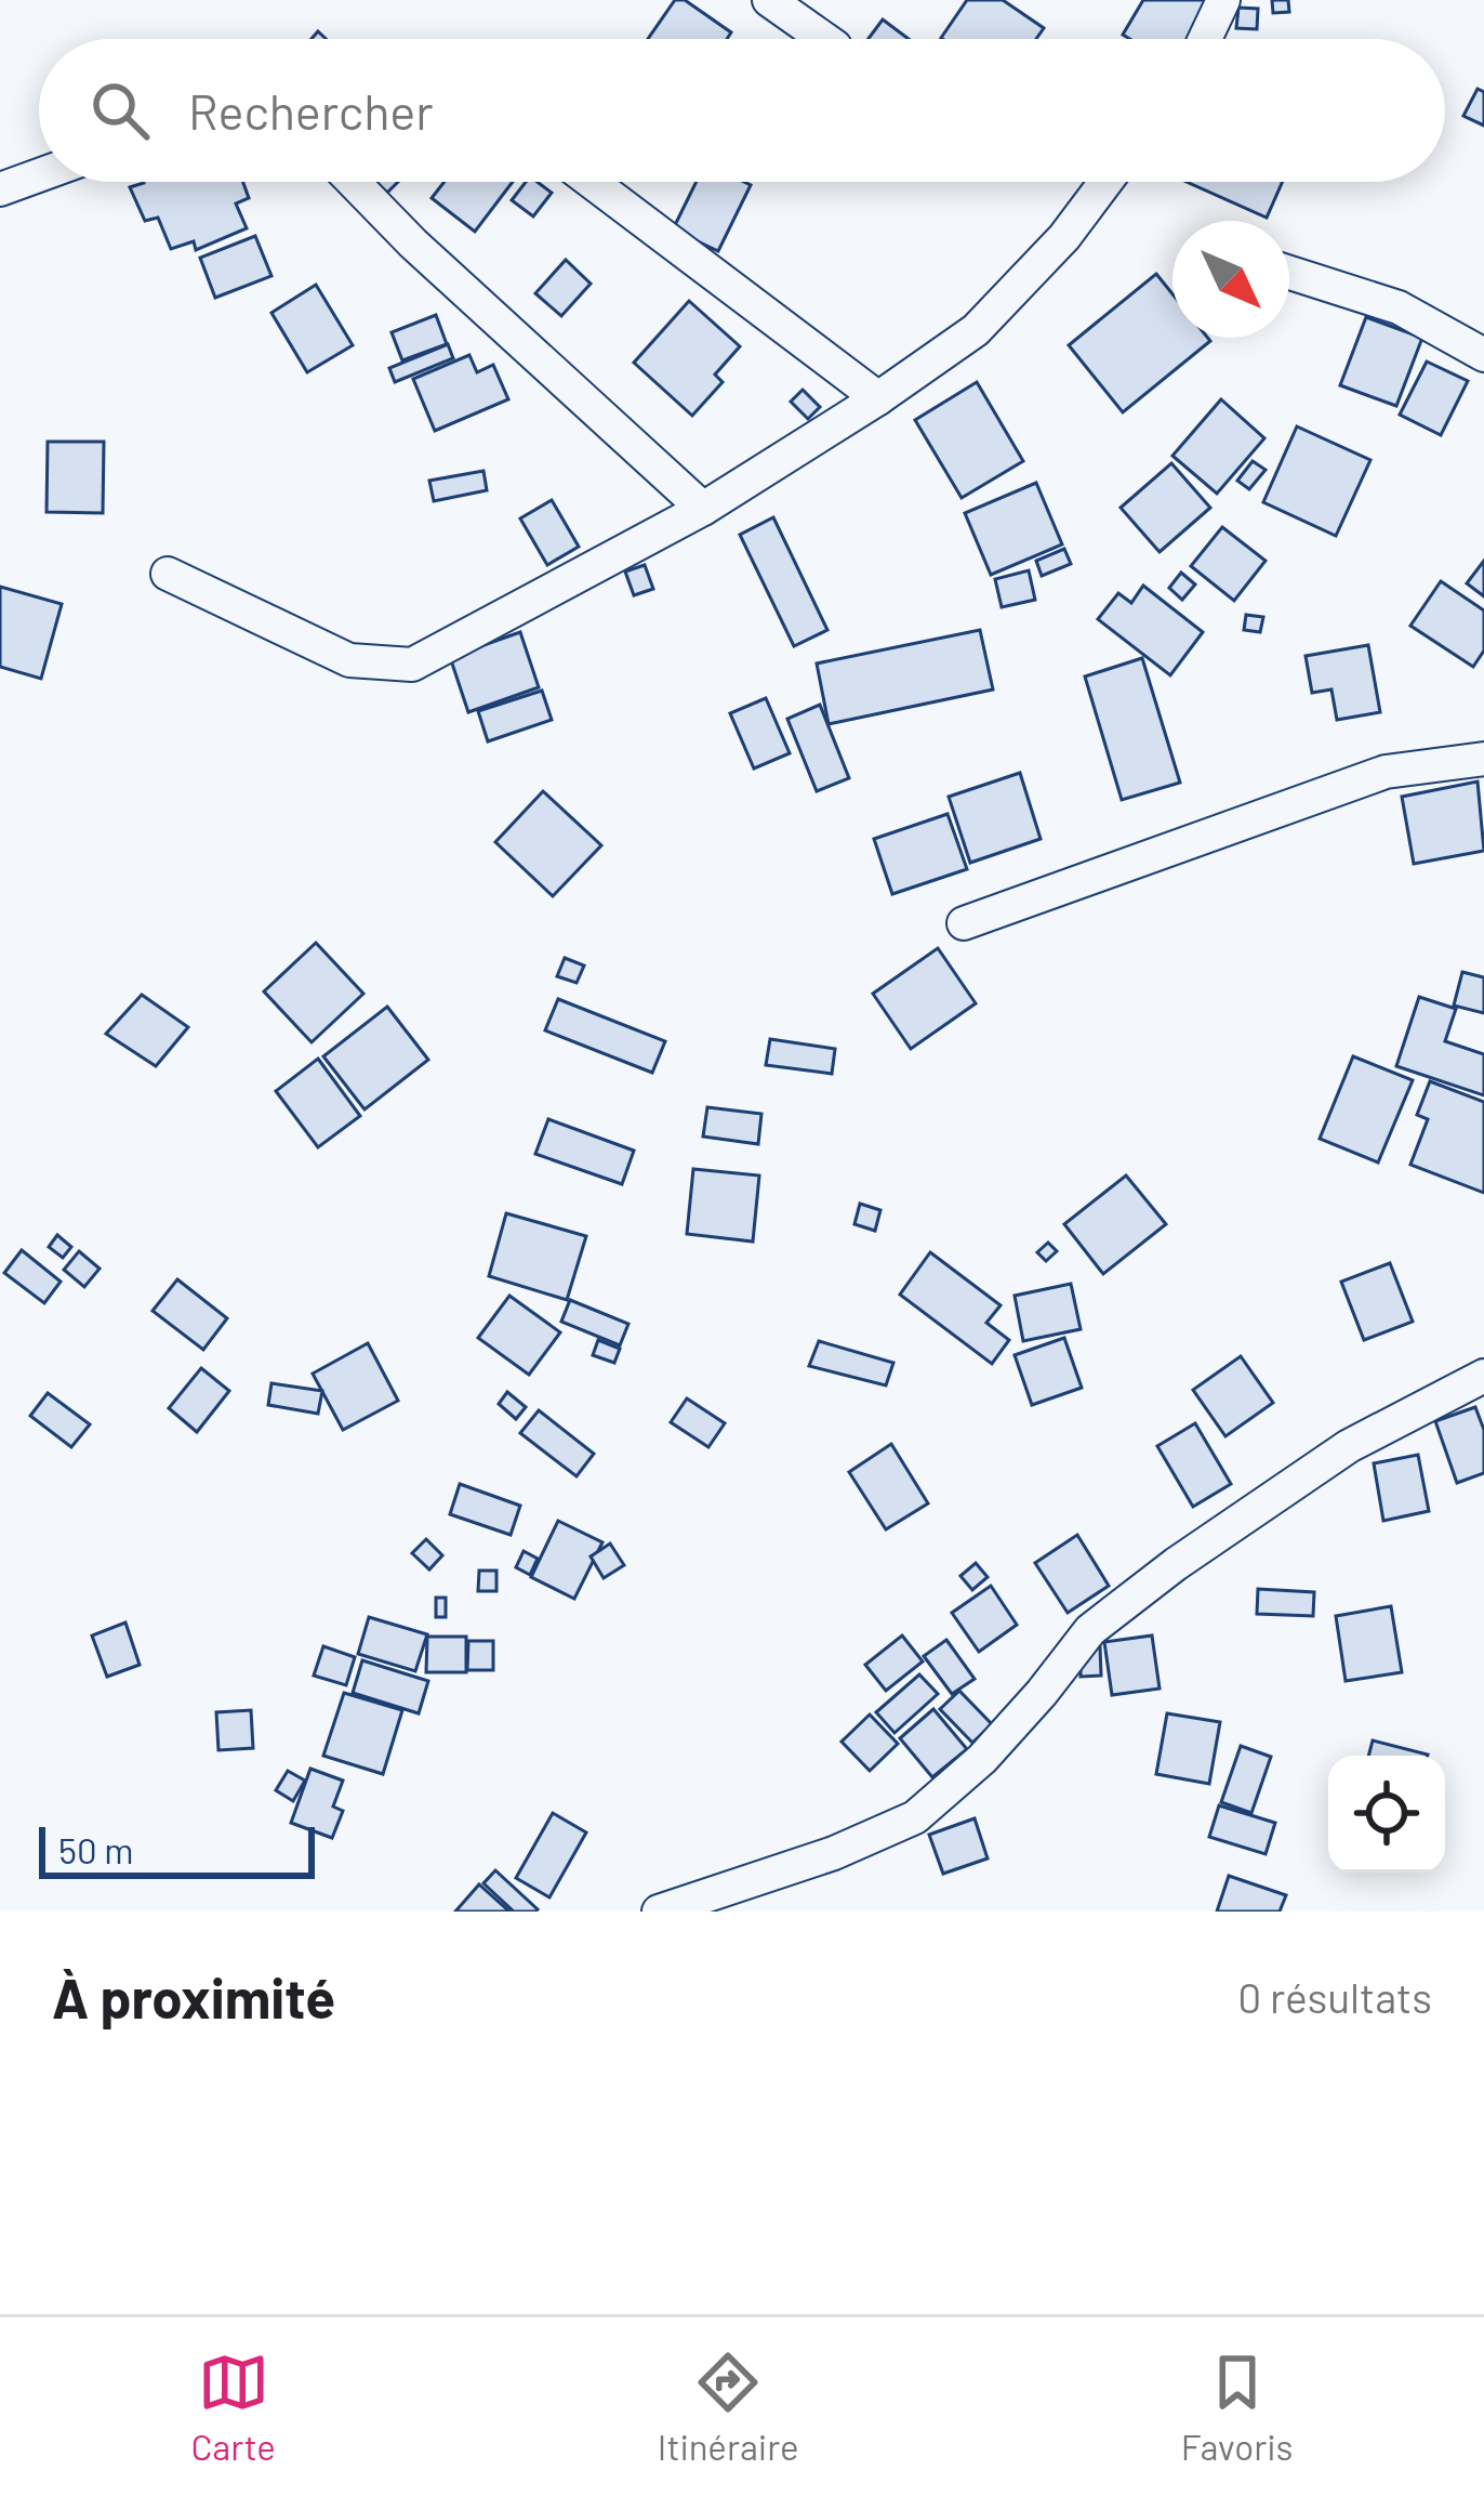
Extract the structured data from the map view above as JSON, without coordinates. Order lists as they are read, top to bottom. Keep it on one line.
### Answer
{"scale_bar":"50 m","north":"bottom right","page":{"search":"Rechercher","scale":"50 m","heading":["À proximité","0 résultats"],"nav":["Carte","Itinéraire","Favoris"]}}
